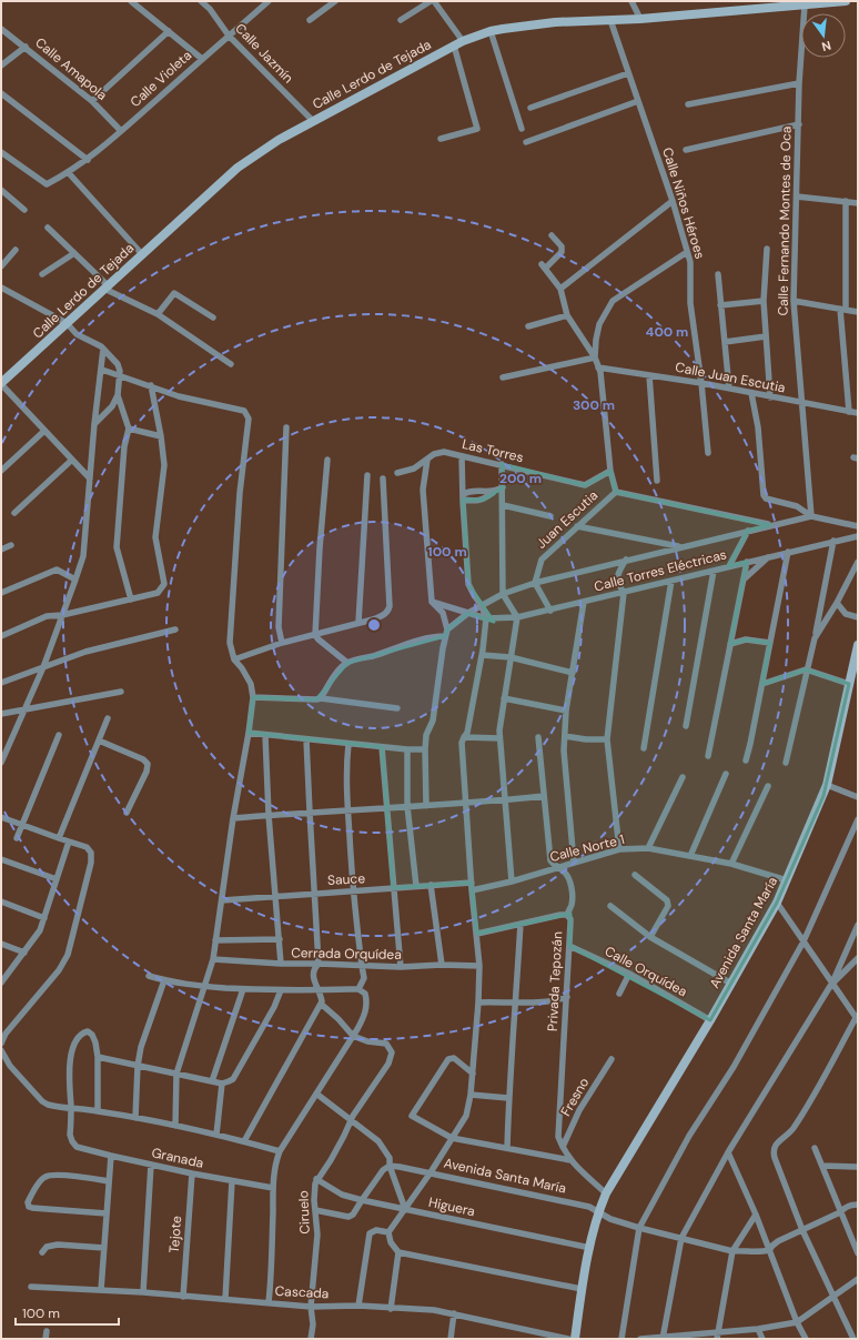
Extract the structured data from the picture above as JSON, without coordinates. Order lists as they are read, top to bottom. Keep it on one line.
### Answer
{"streets":{"main road":["Calle Lerdo de Tejada","Avenida Santa María"],"street":["Calle Jazmín","Calle Amapola","Calle Violeta","Calle Niños Héroes","Calle Fernando Montes de Oca","Calle Juan Escutia","Las Torres","Juan Escutia","Calle Torres Eléctricas","Calle Norte 1","Sauce","Cerrada Orquídea","Calle Orquídea","Privada Tepozán","Fresno","Granada","Higuera","Ciruelo","Tejote","Cascada"]},"crossings":[["Calle Jazmín","Calle Lerdo de Tejada"],["Calle Jazmín","Calle Violeta"],["Calle Amapola","Calle Violeta"],["Calle Lerdo de Tejada","Calle Niños Héroes"],["Calle Lerdo de Tejada","Calle Fernando Montes de Oca"],["Calle Niños Héroes","Calle Juan Escutia"],["Calle Fernando Montes de Oca","Calle Juan Escutia"],["Calle Fernando Montes de Oca","Calle Torres Eléctricas"],["Las Torres","Juan Escutia"],["Juan Escutia","Calle Torres Eléctricas"],["Calle Norte 1","Avenida Santa María"],["Calle Norte 1","Privada Tepozán"],["Avenida Santa María","Calle Orquídea"],["Avenida Santa María","Privada Tepozán"],["Avenida Santa María","Higuera"],["Calle Orquídea","Privada Tepozán"],["Privada Tepozán","Fresno"],["Granada","Tejote"],["Higuera","Ciruelo"],["Ciruelo","Cascada"],["Tejote","Cascada"]],"scale_bar":"100 m","north":"bottom","rings":["400 m","300 m","200 m","100 m"]}
